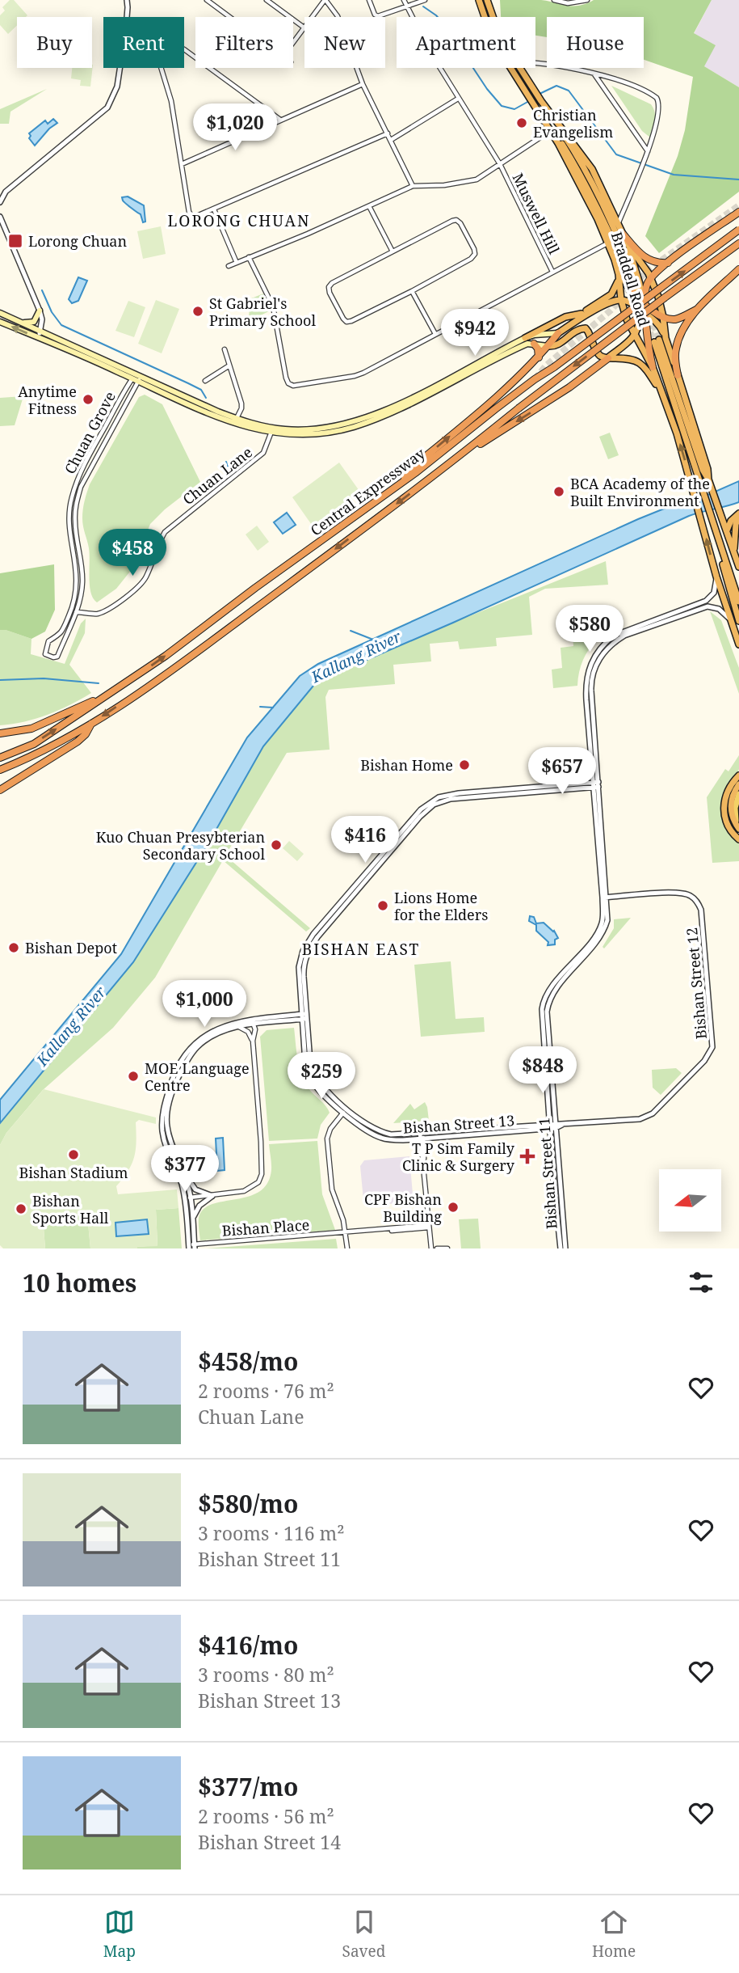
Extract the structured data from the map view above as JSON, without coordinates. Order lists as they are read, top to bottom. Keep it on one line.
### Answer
{"streets":{"highway":["Braddell Road","Central Expressway"],"street":["Muswell Hill","Chuan Grove","Chuan Lane","Bishan Street 12","Bishan Street 13","Bishan Street 11","Bishan Place"]},"crossings":[["Braddell Road","Bishan Street 11"],["Chuan Grove","Chuan Lane"],["Bishan Street 12","Bishan Street 13"],["Bishan Street 12","Bishan Street 11"],["Bishan Street 13","Bishan Street 11"]],"districts":["LORONG CHUAN","BISHAN EAST"],"water":["Kallang River"],"places":{"other":["Christian Evangelism","St Gabriel's Primary School","Anytime Fitness","BCA Academy of the Built Environment","Bishan Home","Kuo Chuan Presybterian Secondary School","Lions Home for the Elders","Bishan Depot","MOE Language Centre","Bishan Stadium","CPF Bishan Building","Bishan Sports Hall"],"transit":["Lorong Chuan"],"health":["T P Sim Family Clinic & Surgery"]},"north":"left","page":{"chip":["Buy","Rent","Filters","New","Apartment","House"],"price":["$1,020","$942","$458","$580","$657","$416","$1,000","$848","$259","$377"],"heading":"10 homes","list":[{"name":"$458/mo","note":"2 rooms · 76 m² · Chuan Lane"},{"name":"$580/mo","note":"3 rooms · 116 m² · Bishan Street 11"},{"name":"$416/mo","note":"3 rooms · 80 m² · Bishan Street 13"},{"name":"$377/mo","note":"2 rooms · 56 m² · Bishan Street 14"}],"tabs":["Map","Saved","Home"]}}
